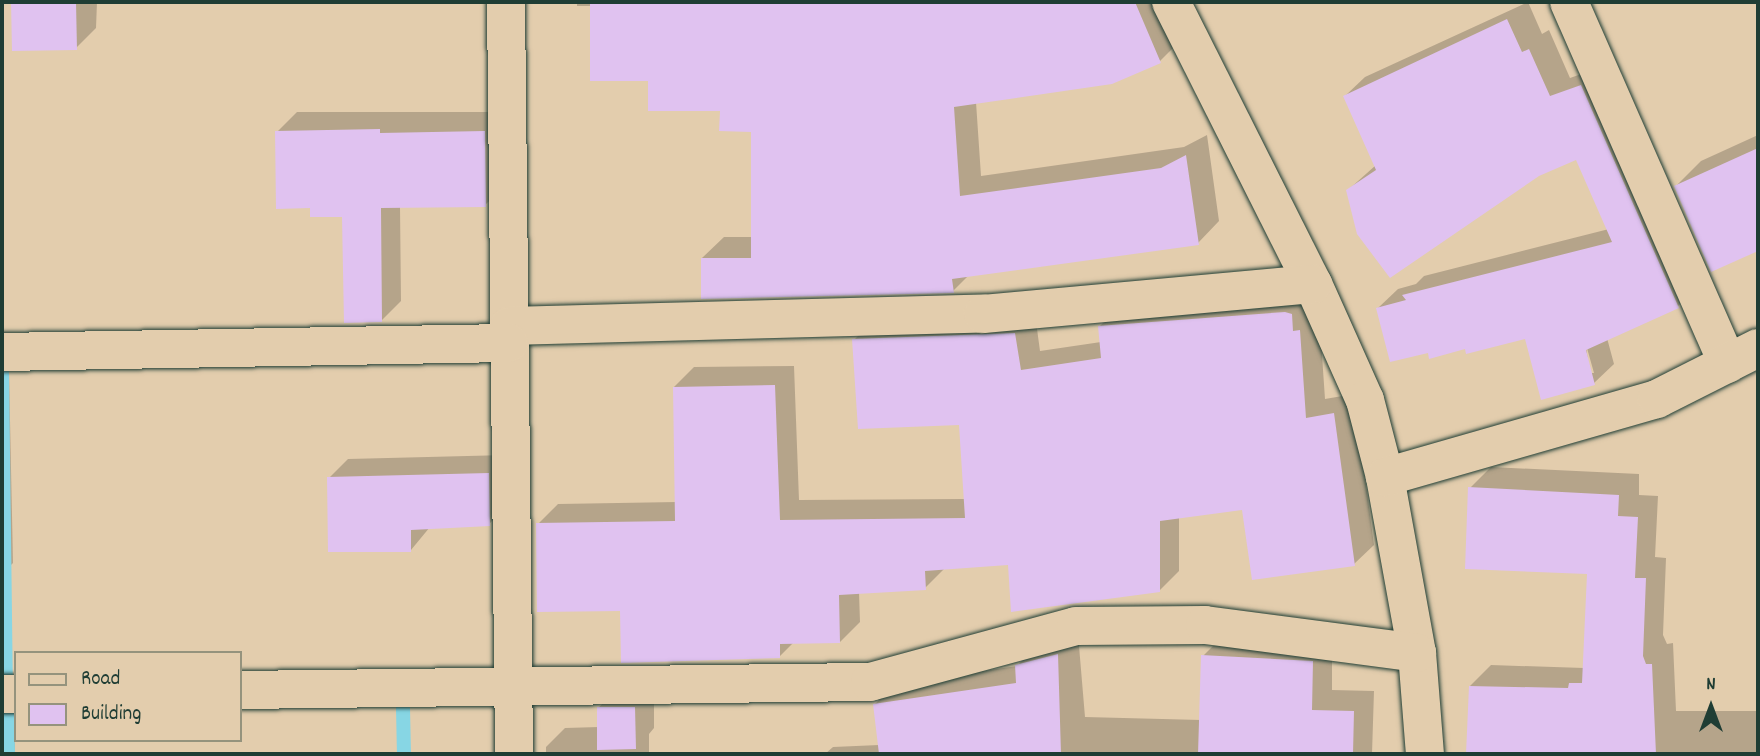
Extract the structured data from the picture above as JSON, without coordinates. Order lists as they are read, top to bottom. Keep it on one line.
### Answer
{"legend":["Road","Building"],"north":"top"}
